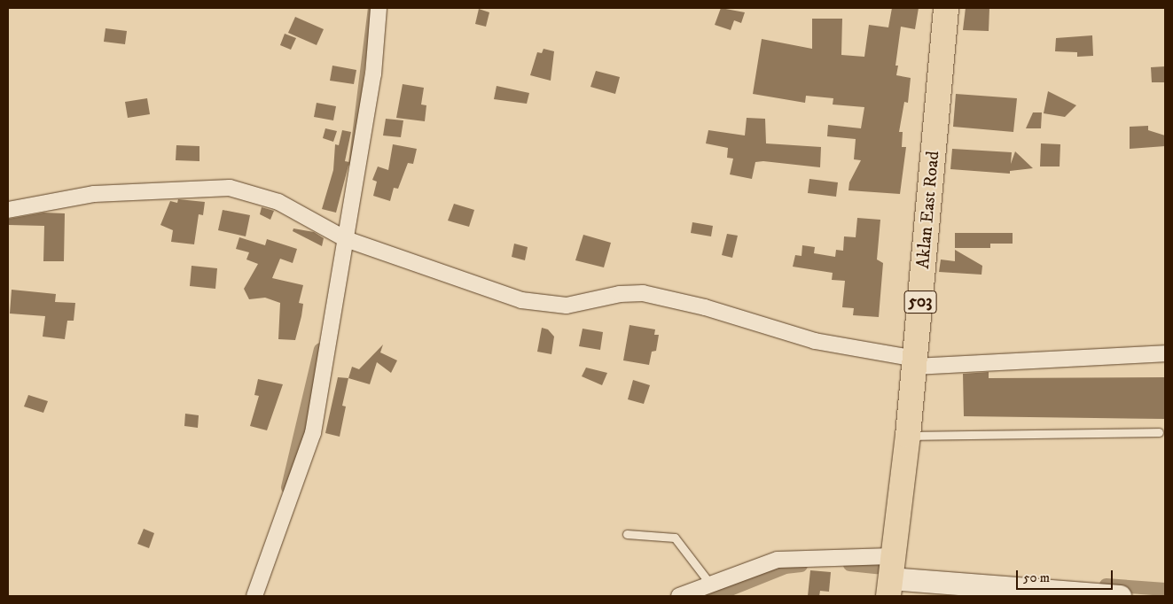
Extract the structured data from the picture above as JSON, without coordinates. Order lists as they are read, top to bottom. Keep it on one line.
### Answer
{"streets":{"main road":["Aklan East Road","503"]},"scale_bar":"50 m"}
